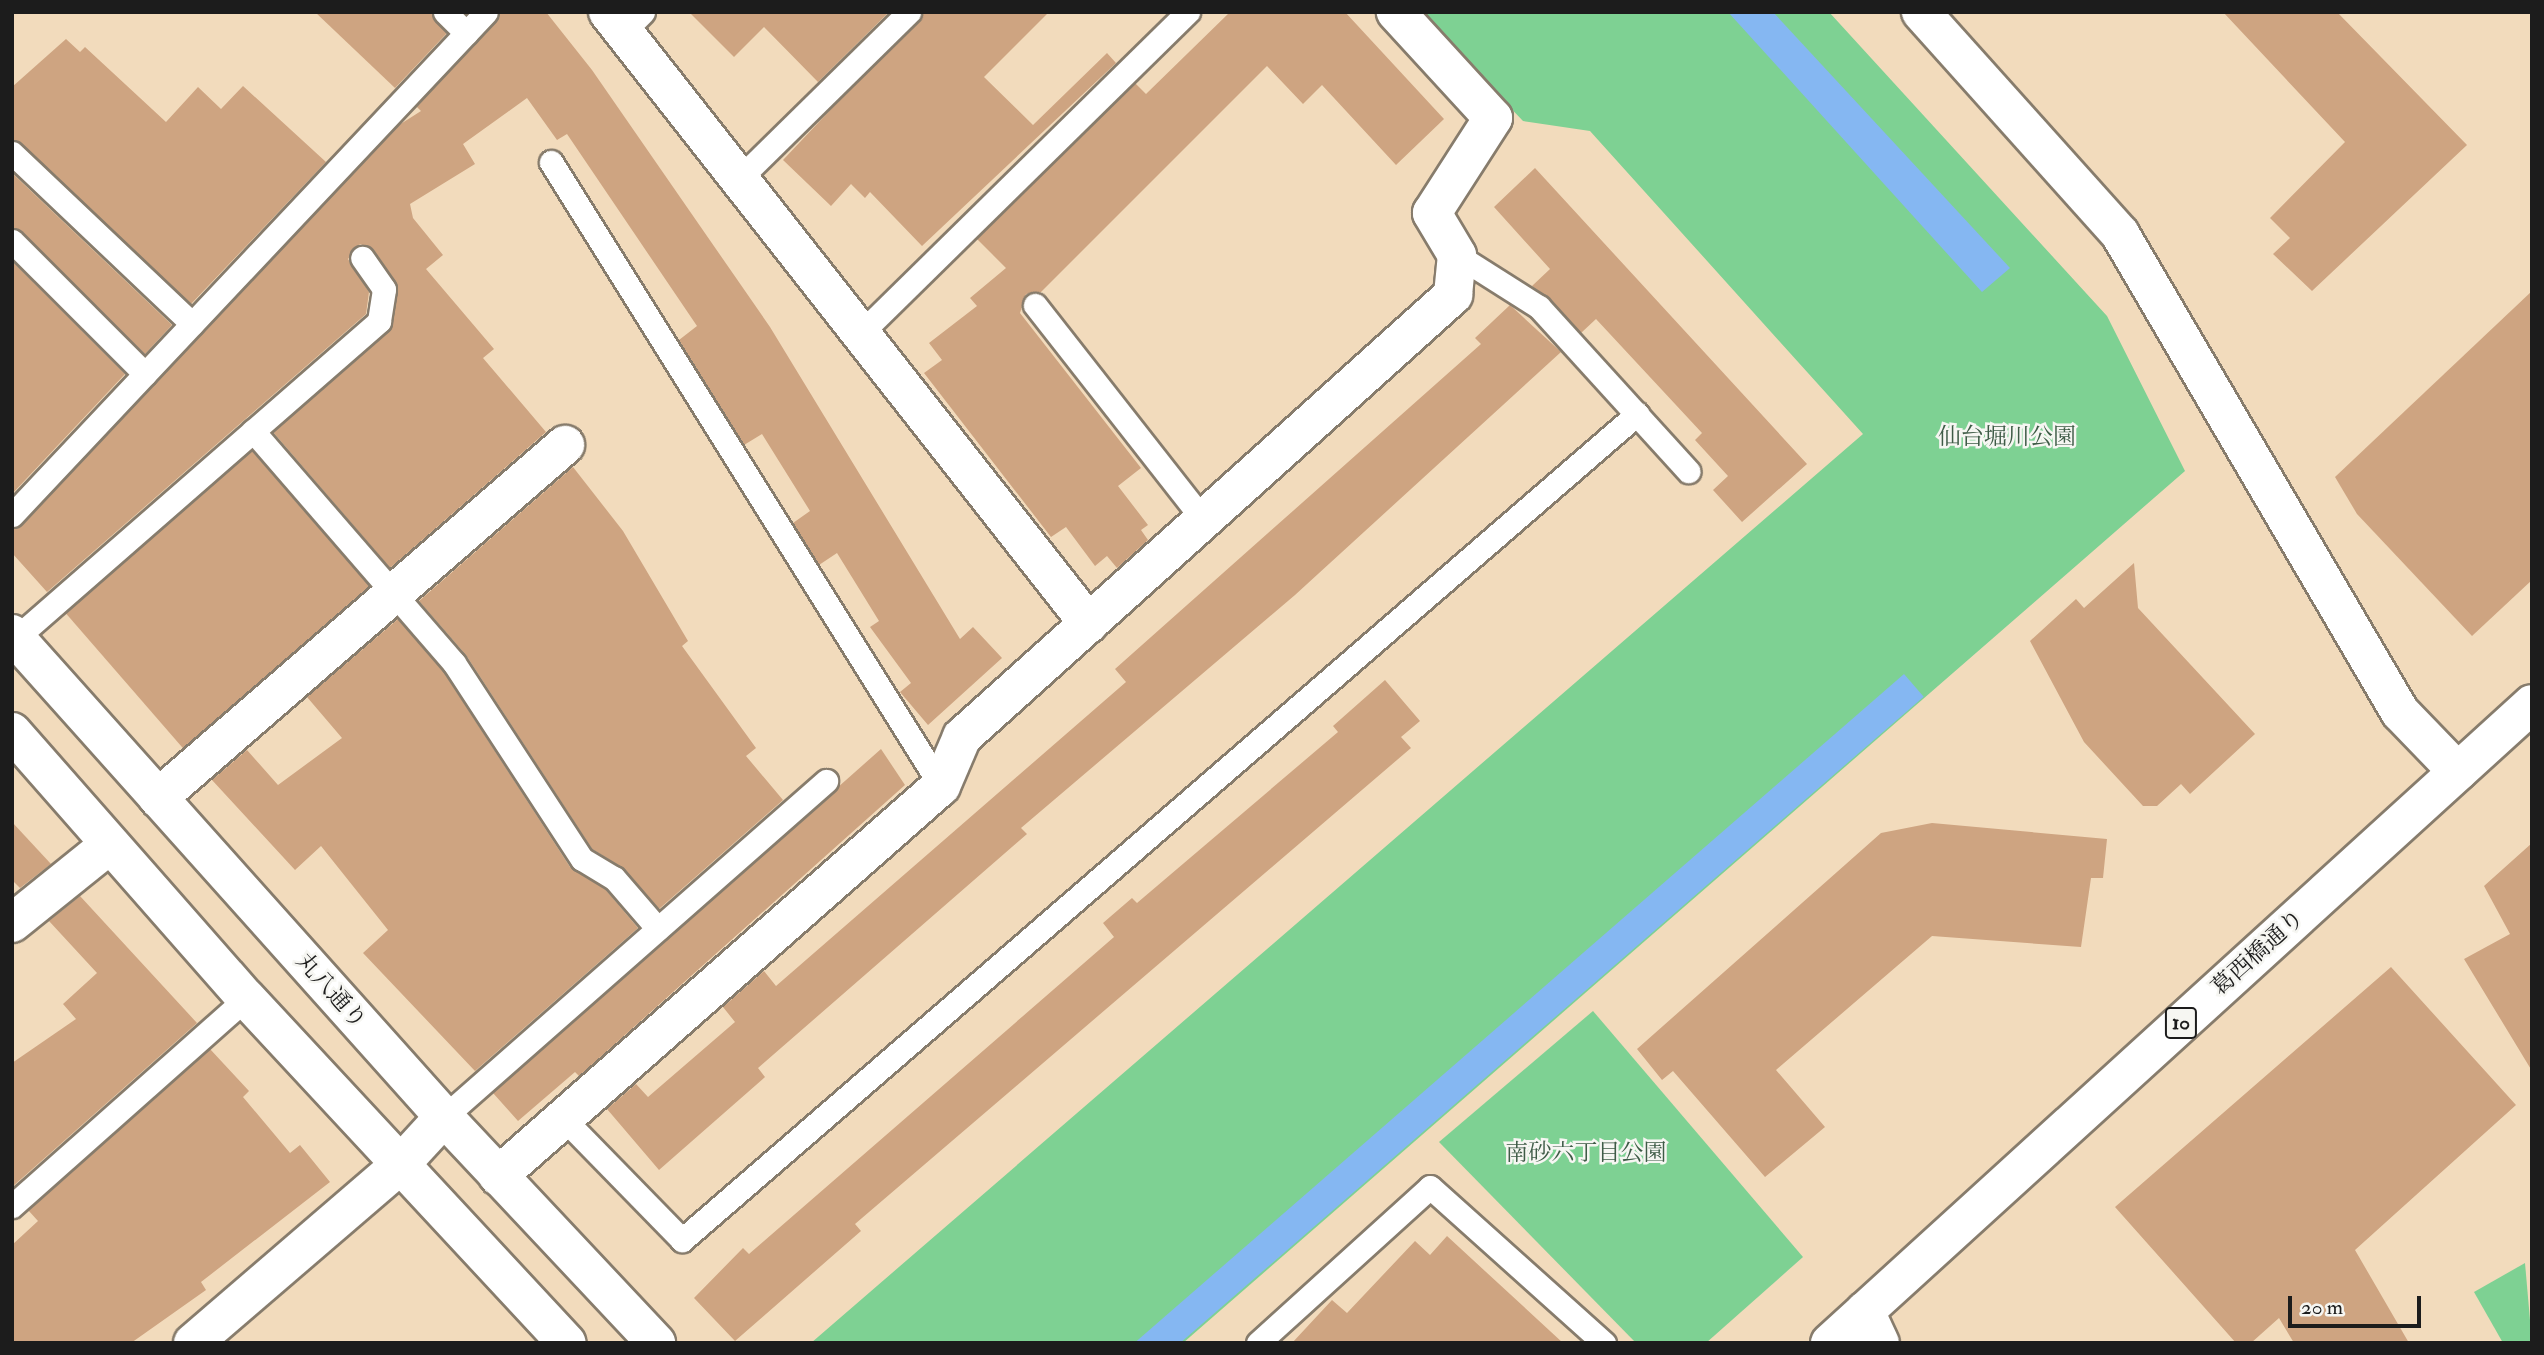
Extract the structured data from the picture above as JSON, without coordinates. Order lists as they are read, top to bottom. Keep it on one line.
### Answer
{"streets":{"street":["葛西橋通り","丸八通り","10"]},"parks":["仙台堀川公園","南砂六丁目公園"],"scale_bar":"20 m"}
